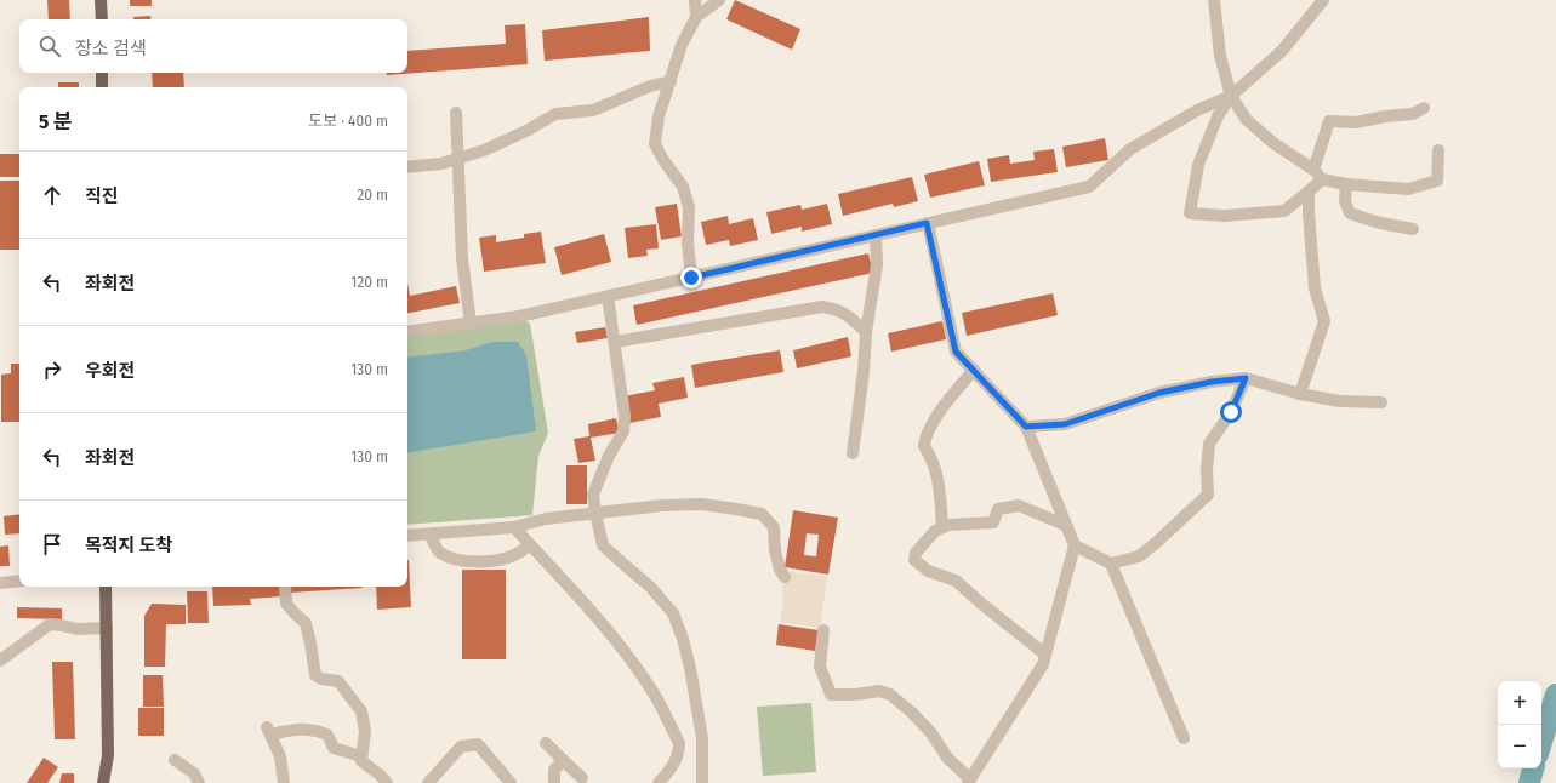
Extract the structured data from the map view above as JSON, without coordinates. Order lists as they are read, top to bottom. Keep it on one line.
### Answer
{"page":{"search":"장소 검색","heading":["5 분","도보 · 400 m"],"list":[["직진","20 m"],["좌회전","120 m"],["우회전","130 m"],["좌회전","130 m"],"목적지 도착"],"map_buttons":["+","−"]}}
